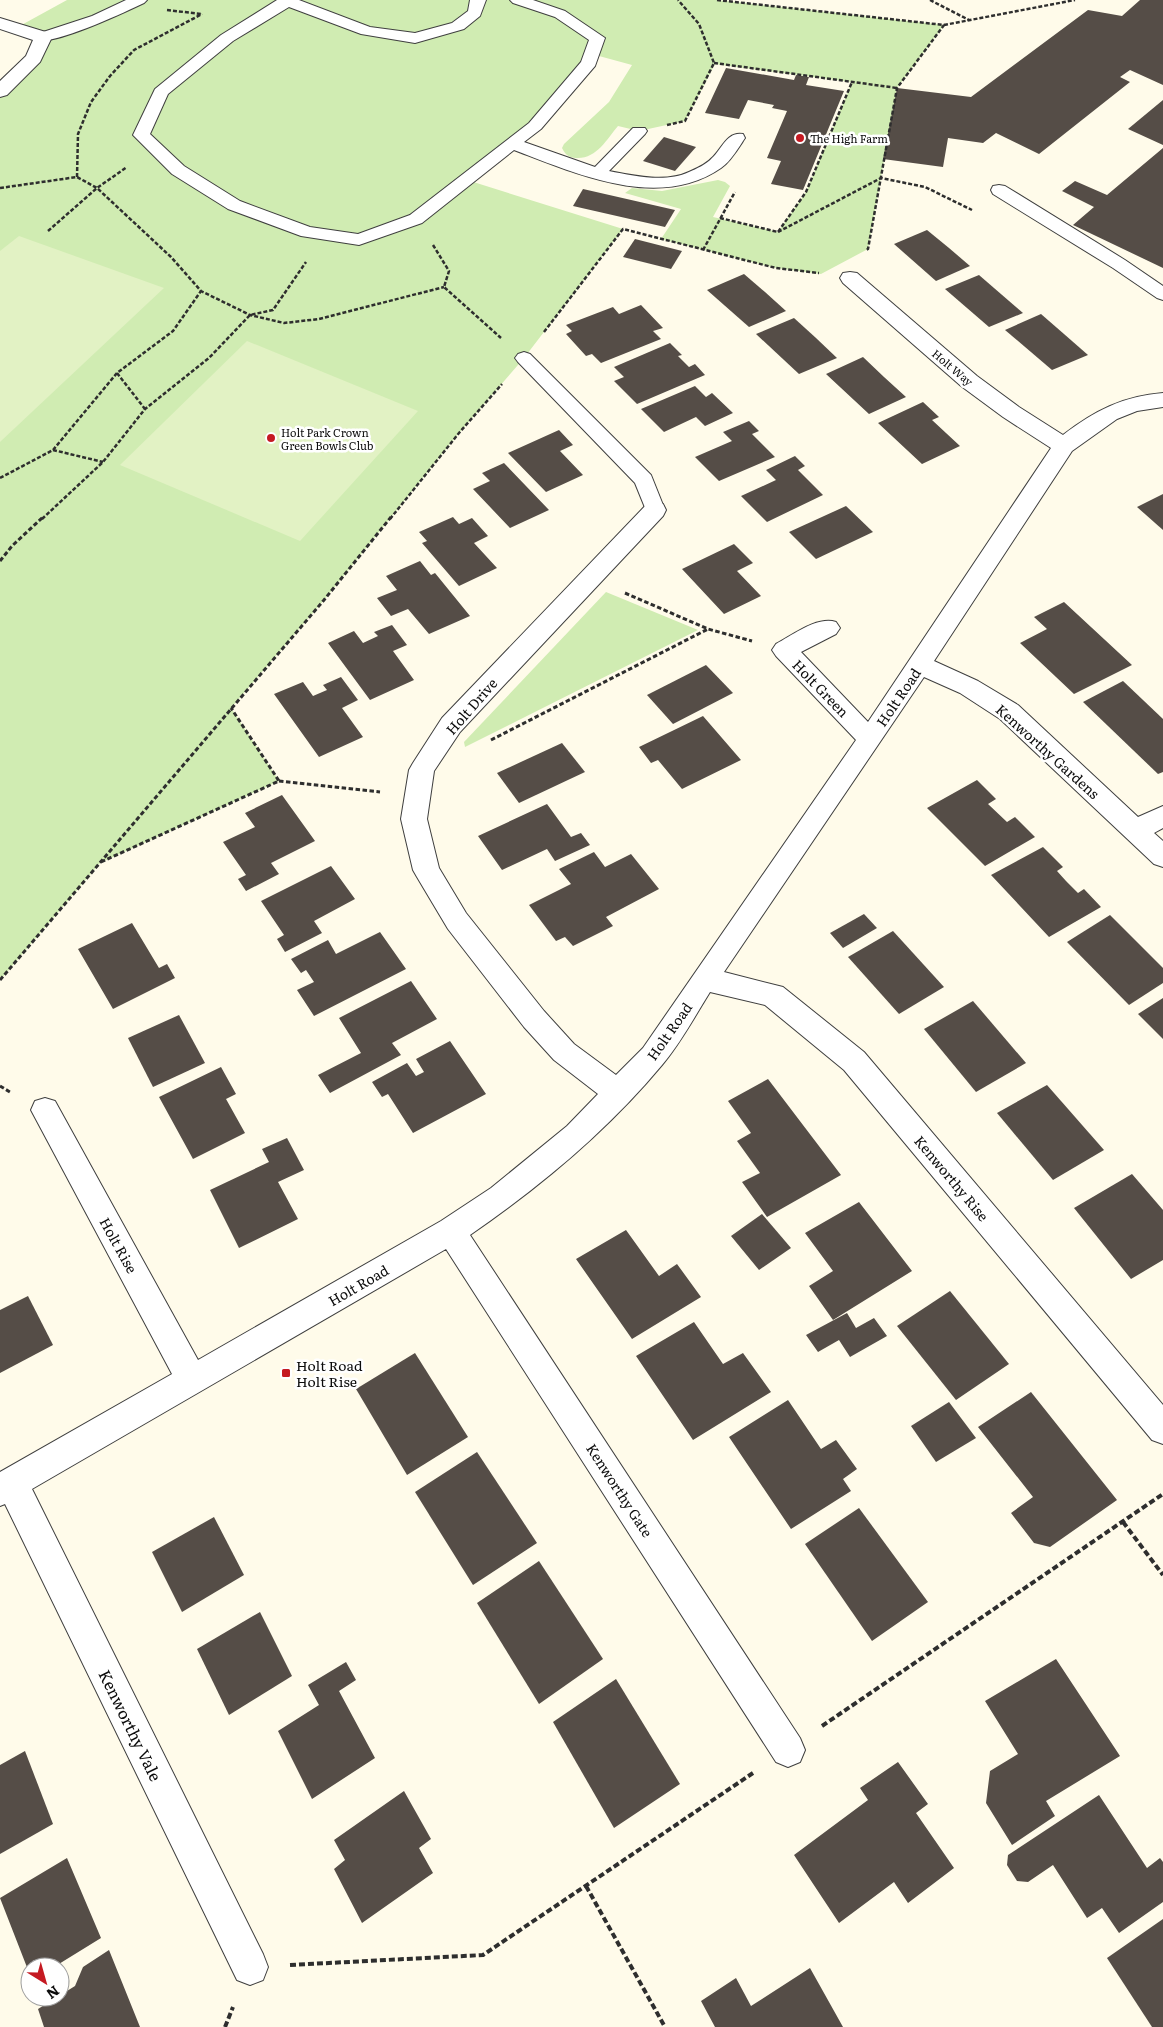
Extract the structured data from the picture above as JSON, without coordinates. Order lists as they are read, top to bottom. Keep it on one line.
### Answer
{"streets":{"street":["Holt Way","Holt Green","Holt Road","Holt Drive","Kenworthy Gardens","Kenworthy Rise","Holt Rise","Kenworthy Gate","Kenworthy Vale"]},"crossings":[["Holt Way","Holt Road"],["Holt Green","Holt Road"],["Holt Road","Holt Drive"],["Holt Road","Kenworthy Gardens"],["Holt Road","Kenworthy Rise"],["Holt Road","Holt Rise"],["Holt Road","Kenworthy Gate"],["Holt Road","Kenworthy Vale"]],"places":{"other":["The High Farm","Holt Park Crown Green Bowls Club"],"transit":["Holt Road Holt Rise"]},"north":"bottom right"}
